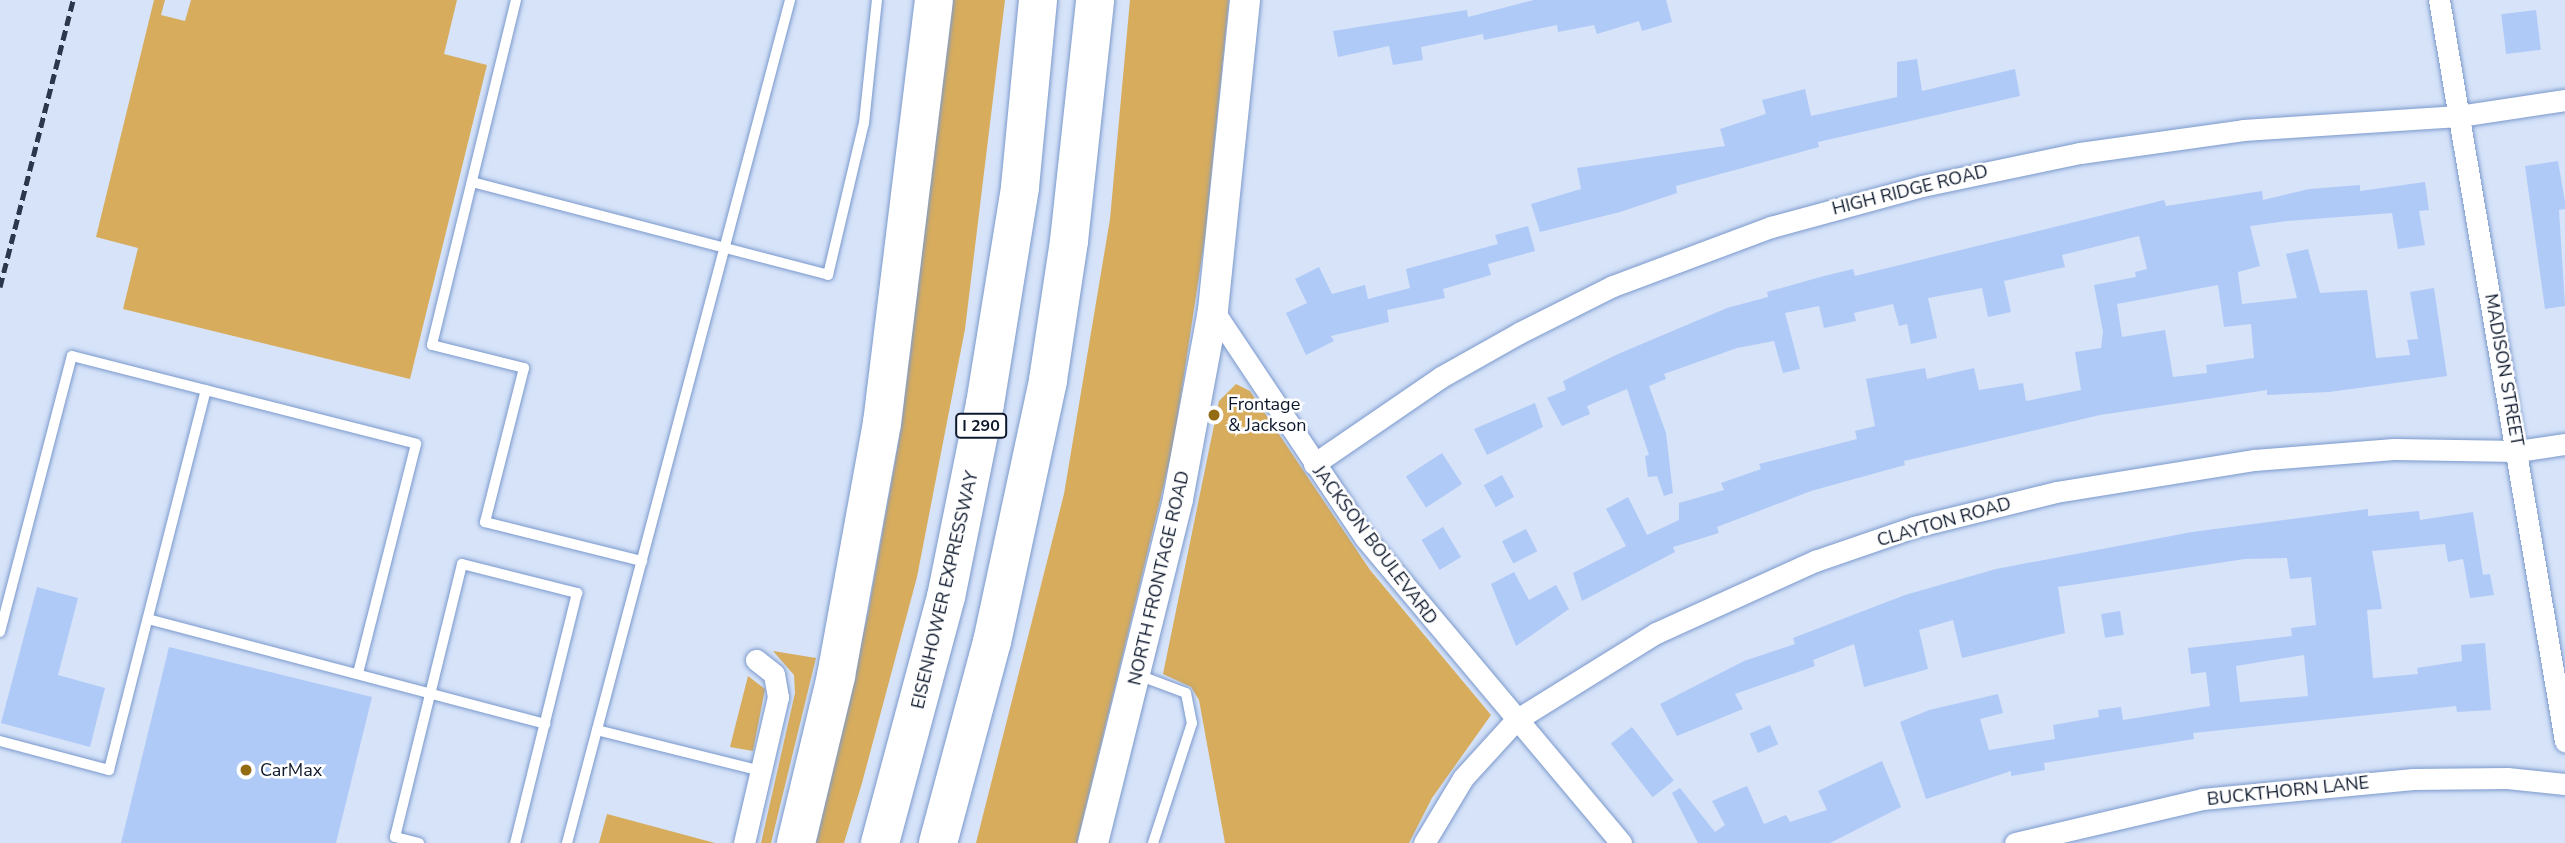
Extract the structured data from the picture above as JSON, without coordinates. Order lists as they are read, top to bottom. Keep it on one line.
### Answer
{"streets":{"highway":["I 290","EISENHOWER EXPRESSWAY"],"main road":["NORTH FRONTAGE ROAD"],"street":["HIGH RIDGE ROAD","MADISON STREET","CLAYTON ROAD","JACKSON BOULEVARD","BUCKTHORN LANE"]},"crossings":[["HIGH RIDGE ROAD","MADISON STREET"],["HIGH RIDGE ROAD","JACKSON BOULEVARD"],["MADISON STREET","CLAYTON ROAD"],["CLAYTON ROAD","JACKSON BOULEVARD"],["JACKSON BOULEVARD","NORTH FRONTAGE ROAD"]],"places":["Frontage & Jackson","CarMax"]}
